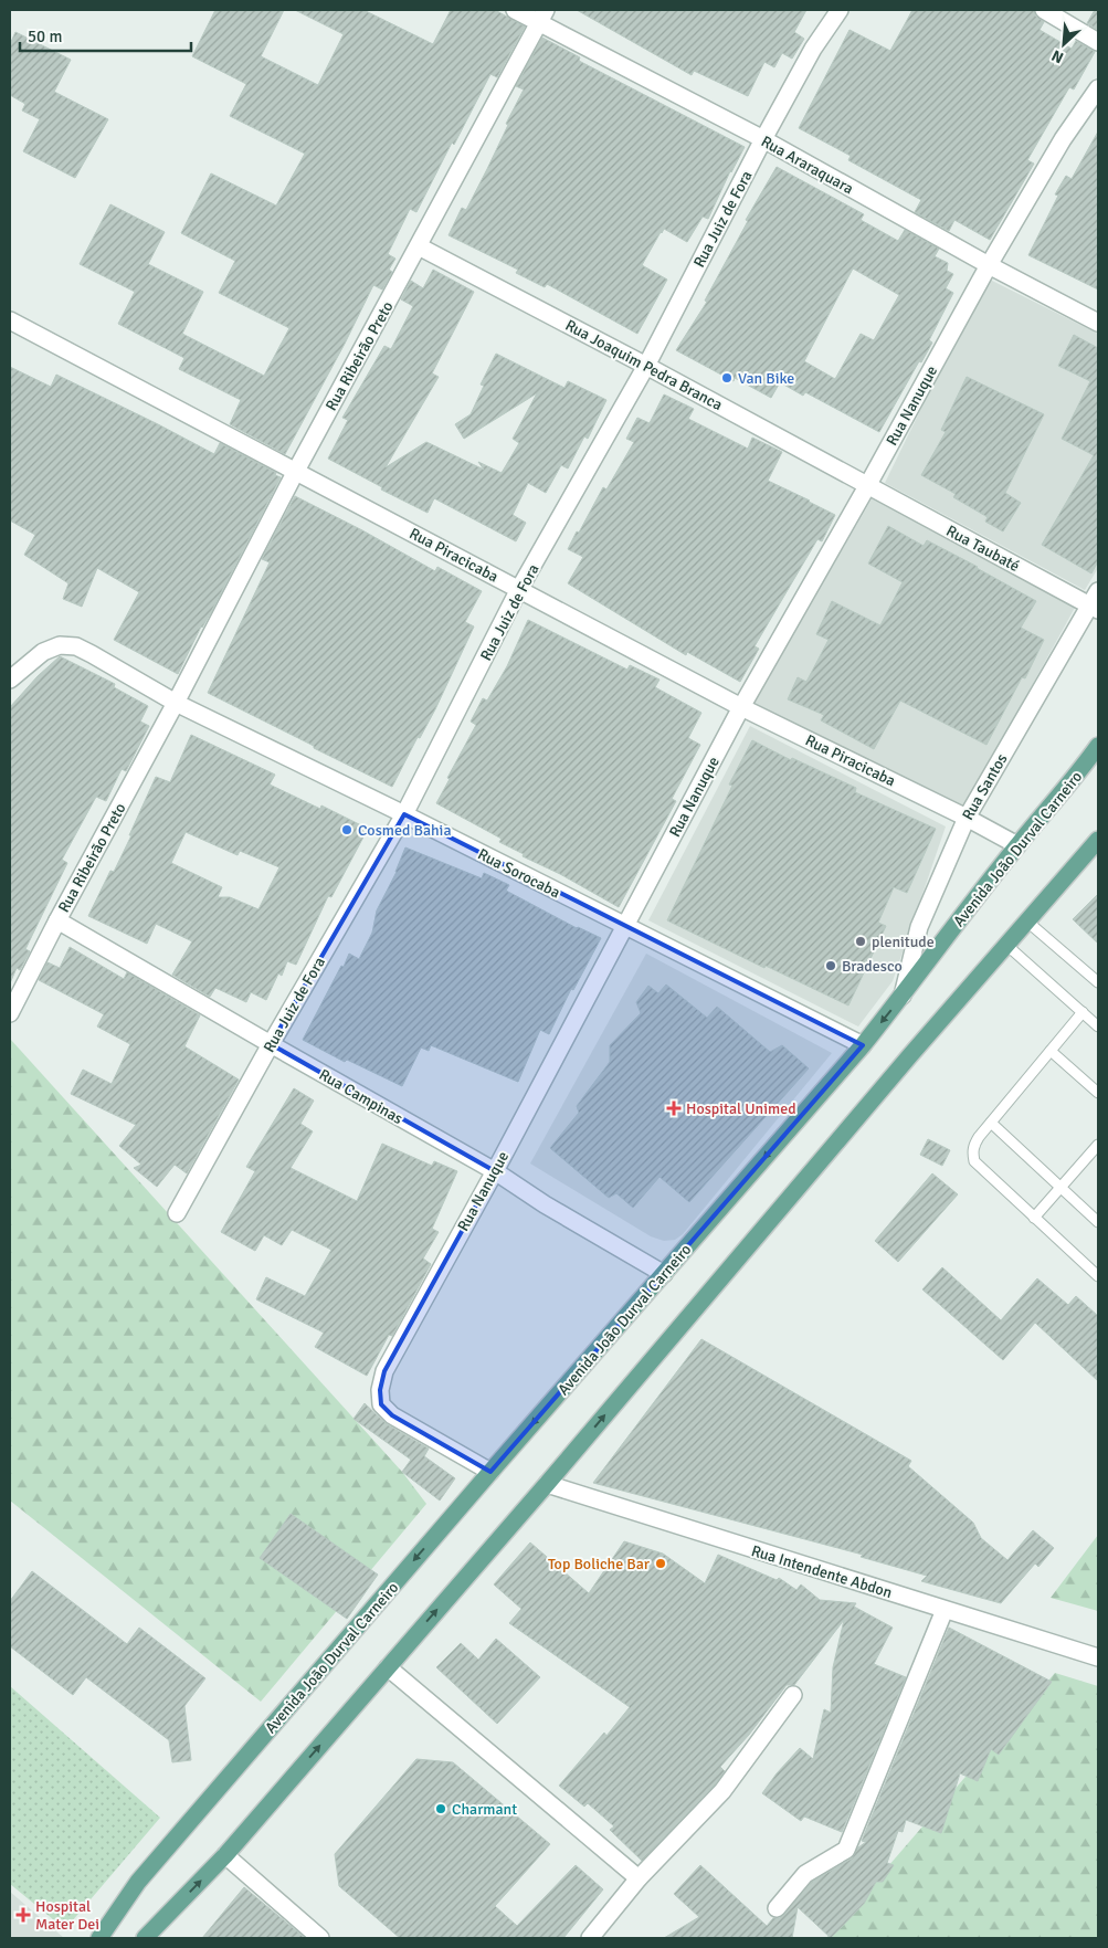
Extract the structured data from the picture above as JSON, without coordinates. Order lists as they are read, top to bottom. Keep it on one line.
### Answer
{"streets":{"main road":["Avenida João Durval Carneiro"],"street":["Rua Araraquara","Rua Juiz de Fora","Rua Ribeirão Preto","Rua Joaquim Pedra Branca","Rua Nanuque","Rua Taubaté","Rua Piracicaba","Rua Santos","Rua Sorocaba","Rua Campinas","Rua Intendente Abdon"]},"crossings":[["Rua Araraquara","Rua Juiz de Fora"],["Rua Araraquara","Rua Ribeirão Preto"],["Rua Araraquara","Rua Nanuque"],["Rua Juiz de Fora","Rua Joaquim Pedra Branca"],["Rua Juiz de Fora","Rua Piracicaba"],["Rua Juiz de Fora","Rua Sorocaba"],["Rua Juiz de Fora","Rua Campinas"],["Rua Ribeirão Preto","Rua Joaquim Pedra Branca"],["Rua Ribeirão Preto","Rua Piracicaba"],["Rua Ribeirão Preto","Rua Sorocaba"],["Rua Ribeirão Preto","Rua Campinas"],["Rua Joaquim Pedra Branca","Rua Nanuque"],["Rua Joaquim Pedra Branca","Rua Taubaté"],["Rua Nanuque","Rua Taubaté"],["Rua Nanuque","Rua Piracicaba"],["Rua Nanuque","Avenida João Durval Carneiro"],["Rua Nanuque","Rua Sorocaba"],["Rua Nanuque","Rua Campinas"],["Rua Taubaté","Rua Santos"],["Rua Piracicaba","Rua Santos"],["Rua Piracicaba","Avenida João Durval Carneiro"],["Rua Santos","Avenida João Durval Carneiro"],["Avenida João Durval Carneiro","Rua Sorocaba"],["Avenida João Durval Carneiro","Rua Campinas"]],"places":{"other":["Van Bike","Cosmed Bahia","plenitude","Bradesco","Top Boliche Bar","Charmant"],"health":["Hospital Unimed","Hospital Mater Dei"]},"scale_bar":"50 m","north":"bottom left"}
